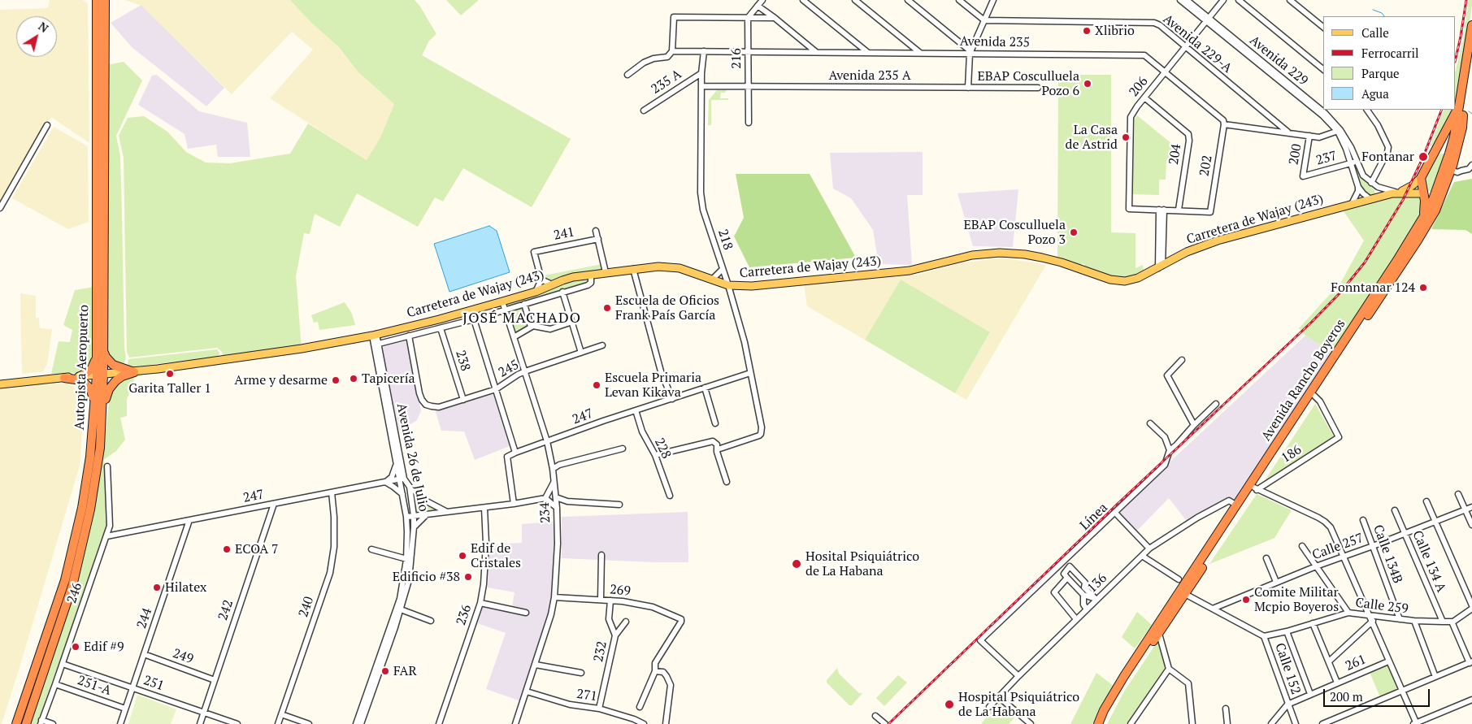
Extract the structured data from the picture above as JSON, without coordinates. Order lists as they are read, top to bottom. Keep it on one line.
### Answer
{"streets":{"highway":["Autopista Aeropuerto","Avenida Rancho Boyeros"],"main road":["Carretera de Wajay (243)"],"street":["Avenida 235","Avenida 229-A","216","Avenida 229","Avenida 235 A","235 A","206","204","200","237","202","241","218","238","245","247","228","186","Avenida 26 de Julio","234","Línea","Calle 257","Calle 134B","Calle 134 A","136","269","246","Calle 259","240","242","236","244","232","249","261","Calle 152","251","251-A","271"]},"crossings":[["Avenida 235","216"],["Avenida 235","206"],["Avenida 235","202"],["Avenida 235","218"],["Avenida 229-A","206"],["216","Avenida 235 A"],["Avenida 229","206"],["Avenida 229","237"],["Avenida 229","Carretera de Wajay (243)"],["Avenida 235 A","218"],["235 A","218"],["206","204"],["204","202"],["200","237"],["Carretera de Wajay (243)","218"],["Carretera de Wajay (243)","Autopista Aeropuerto"],["Carretera de Wajay (243)","Avenida 26 de Julio"],["Carretera de Wajay (243)","234"],["218","247"],["238","245"],["245","234"],["Avenida Rancho Boyeros","186"],["Avenida Rancho Boyeros","136"],["Avenida Rancho Boyeros","Calle 152"],["247","228"],["247","Avenida 26 de Julio"],["247","234"],["247","246"],["247","240"],["247","242"],["247","244"],["234","269"],["234","271"],["Línea","136"],["Calle 257","Calle 134B"],["Calle 257","Calle 134 A"],["Calle 257","Calle 152"],["Calle 134B","Calle 259"],["Calle 134 A","Calle 259"],["269","232"],["246","251"],["246","251-A"],["Calle 259","Calle 152"],["242","249"],["242","251"],["244","249"],["244","251"],["244","251-A"],["232","271"],["261","Calle 152"]],"districts":["JOSÉ MACHADO"],"places":["Xlibrio","EBAP Cosculluela Pozo 6","La Casa de Astrid","Fontanar","EBAP Cosculluela Pozo 3","Fonntanar 124","Escuela de Oficios Frank País García","Garita Taller 1","Tapicería","Arme y desarme","Escuela Primaria Levan Kikava","ECOA 7","Edif de Cristales","Hosital Psiquiátrico de La Habana","Edificio #38","Hilatex","Comite Militar Mcpio Boyeros","Edif #9","FAR","Hospital Psiquiátrico de La Habana"],"legend":["Calle","Ferrocarril","Parque","Agua"],"scale_bar":"200 m","north":"top right"}
